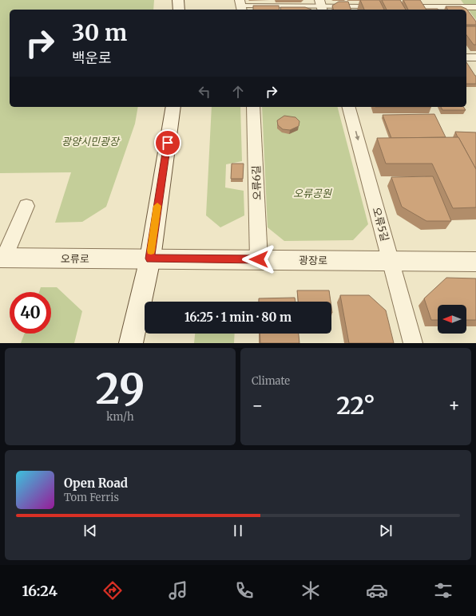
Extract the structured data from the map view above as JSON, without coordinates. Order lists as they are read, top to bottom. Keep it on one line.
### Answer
{"streets":{"street":["오류6길","오류5길","오류로","광장로"]},"crossings":[["오류6길","광장로"],["오류5길","광장로"],["오류로","광장로"]],"one_way":["오류5길"],"parks":["광양시민광장","오류공원"],"north":"left","page":{"turn":["30 m","백운로"],"limit":"40","trip":"16:25 · 1 min · 80 m","tile":[["29","km/h"],"Climate"],"heat":["−","22°","+"],"song":["Open Road","Tom Ferris"],"tabs":"16:24"}}
